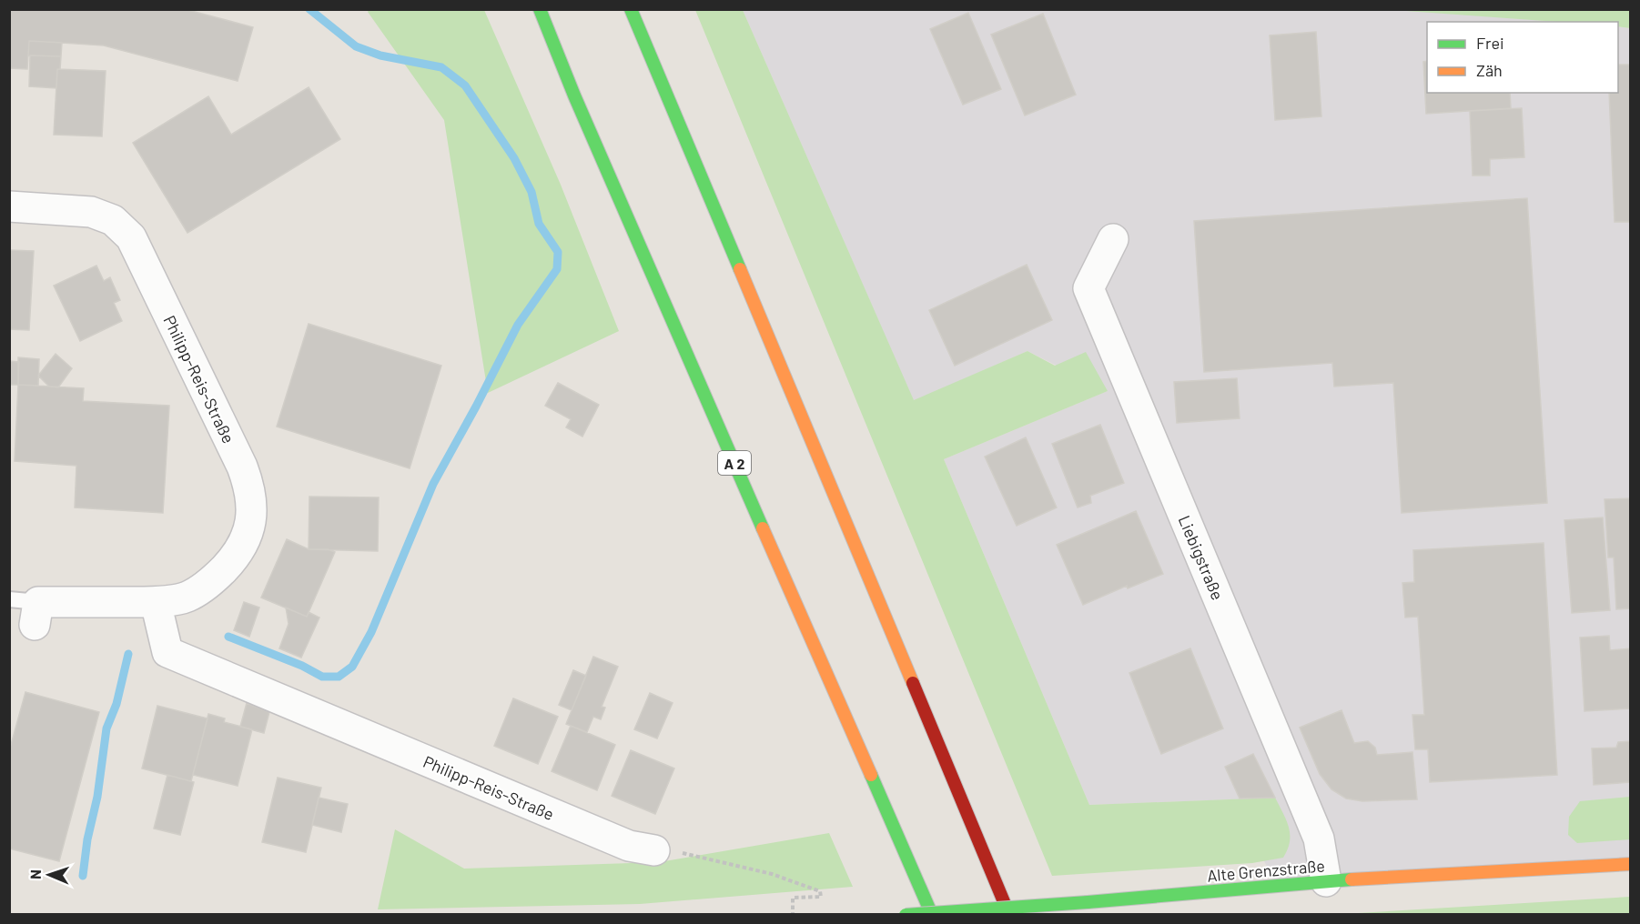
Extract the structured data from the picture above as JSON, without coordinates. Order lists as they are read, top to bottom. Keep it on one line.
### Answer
{"streets":{"main road":["A 2","Alte Grenzstraße"],"street":["Philipp-Reis-Straße","Liebigstraße"]},"crossings":[["Liebigstraße","Alte Grenzstraße"]],"legend":["Frei","Zäh"],"north":"left"}
